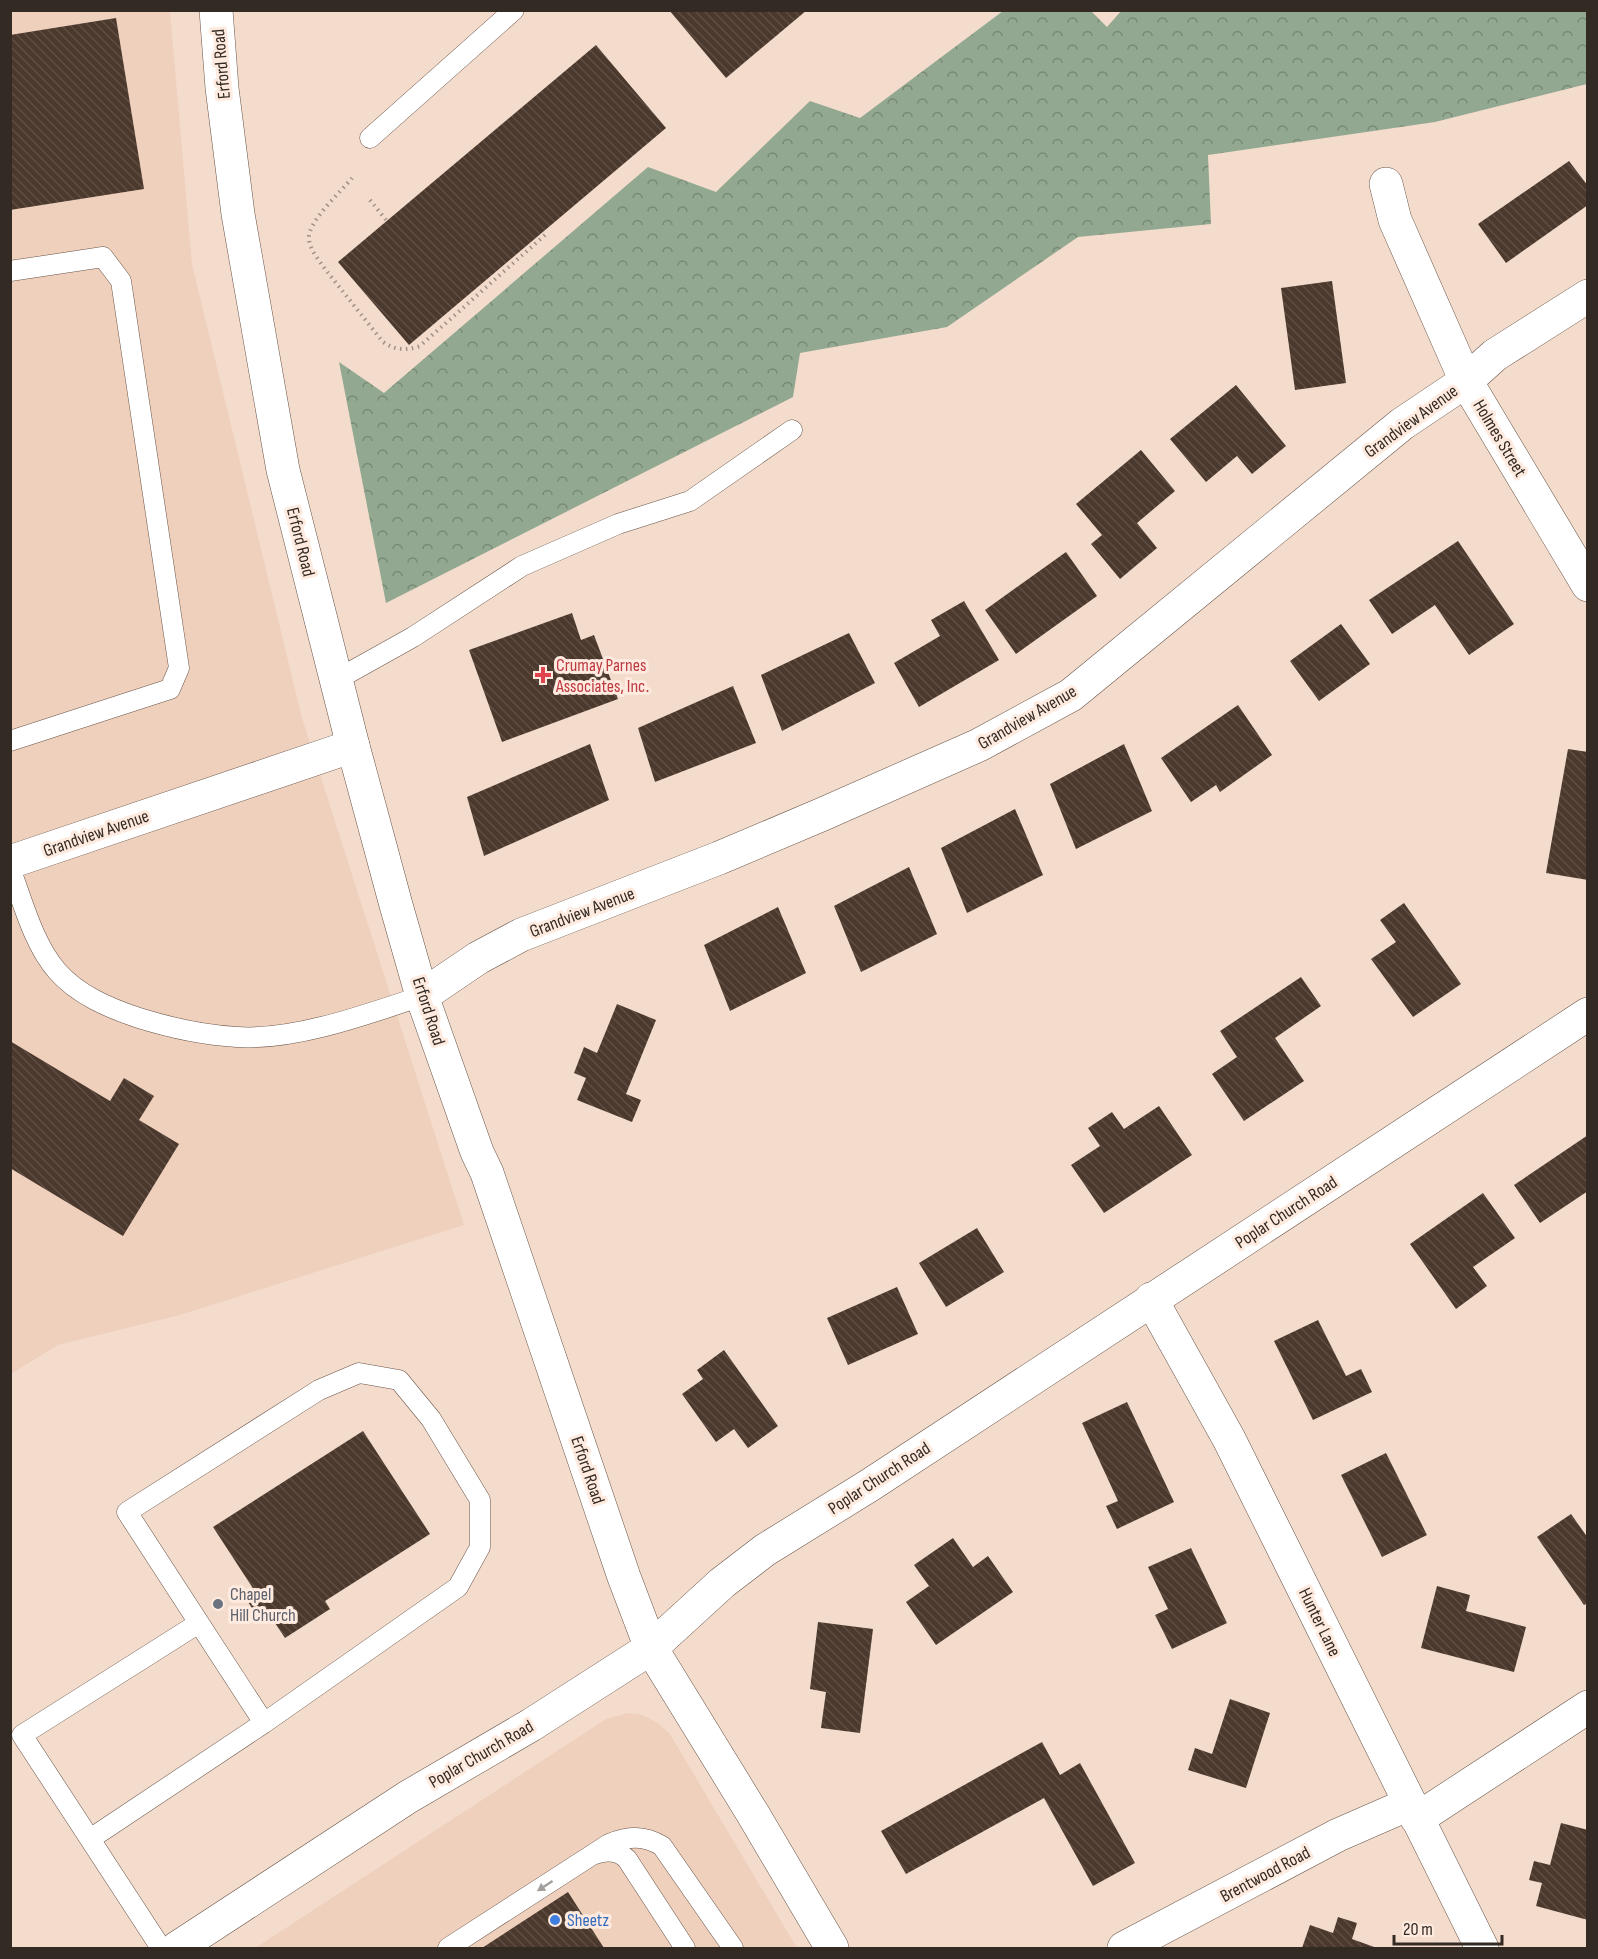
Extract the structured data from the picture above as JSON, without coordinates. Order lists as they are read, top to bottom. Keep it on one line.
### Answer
{"streets":{"street":["Erford Road","Grandview Avenue","Holmes Street","Poplar Church Road","Hunter Lane","Brentwood Road"]},"crossings":[["Erford Road","Grandview Avenue"],["Erford Road","Poplar Church Road"],["Grandview Avenue","Holmes Street"],["Poplar Church Road","Hunter Lane"],["Hunter Lane","Brentwood Road"]],"places":{"health":["Crumay Parnes Associates, Inc."],"other":["Chapel Hill Church","Sheetz"]},"scale_bar":"20 m"}
